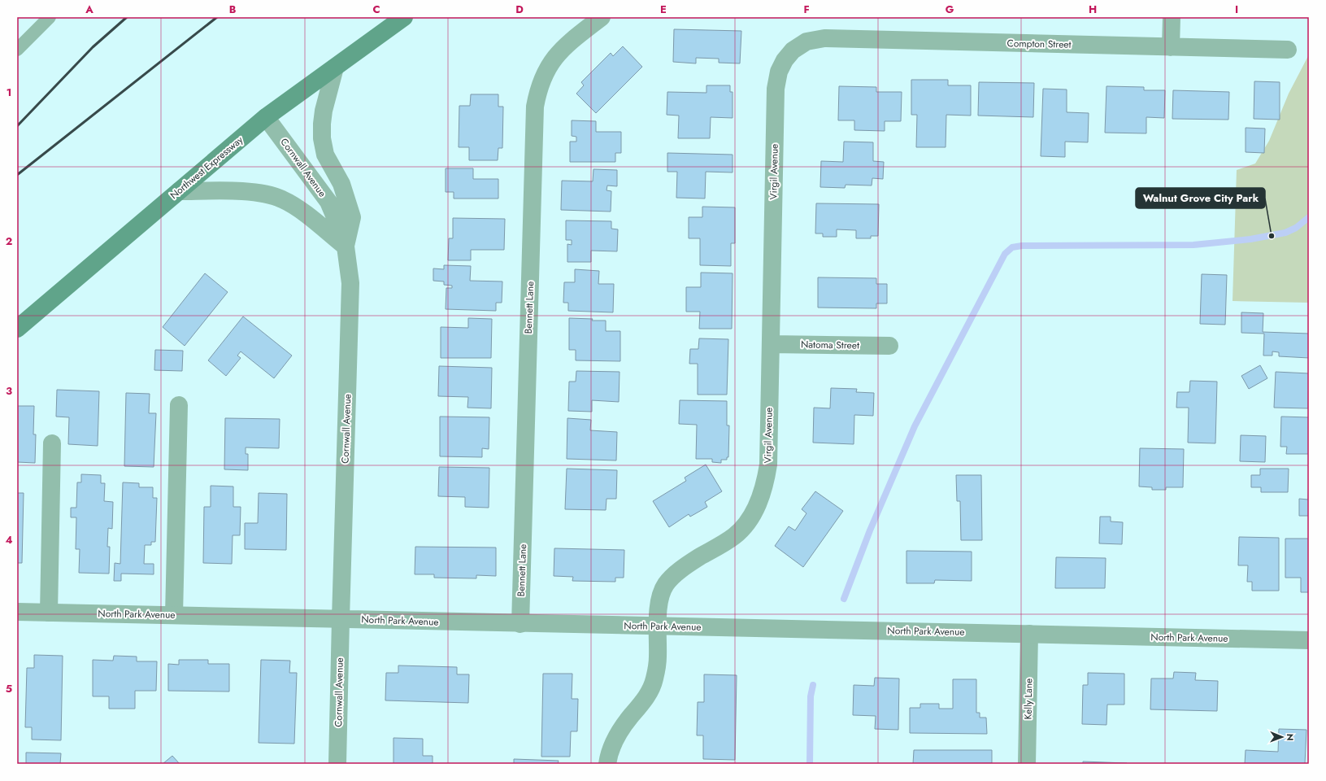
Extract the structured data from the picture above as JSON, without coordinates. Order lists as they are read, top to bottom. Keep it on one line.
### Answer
{"streets":{"main road":["Northwest Expressway"],"street":["Compton Street","Cornwall Avenue","Virgil Avenue","Bennett Lane","Natoma Street","North Park Avenue","Kelly Lane"]},"crossings":[["Compton Street","Virgil Avenue"],["Northwest Expressway","Cornwall Avenue"],["Cornwall Avenue","North Park Avenue"],["Virgil Avenue","Natoma Street"],["Virgil Avenue","North Park Avenue"],["Bennett Lane","North Park Avenue"],["North Park Avenue","Kelly Lane"]],"places":["Walnut Grove City Park"],"north":"right","grid":{"columns":["A","B","C","D","E","F","G","H","I"],"rows":["1","2","3","4","5"]}}
